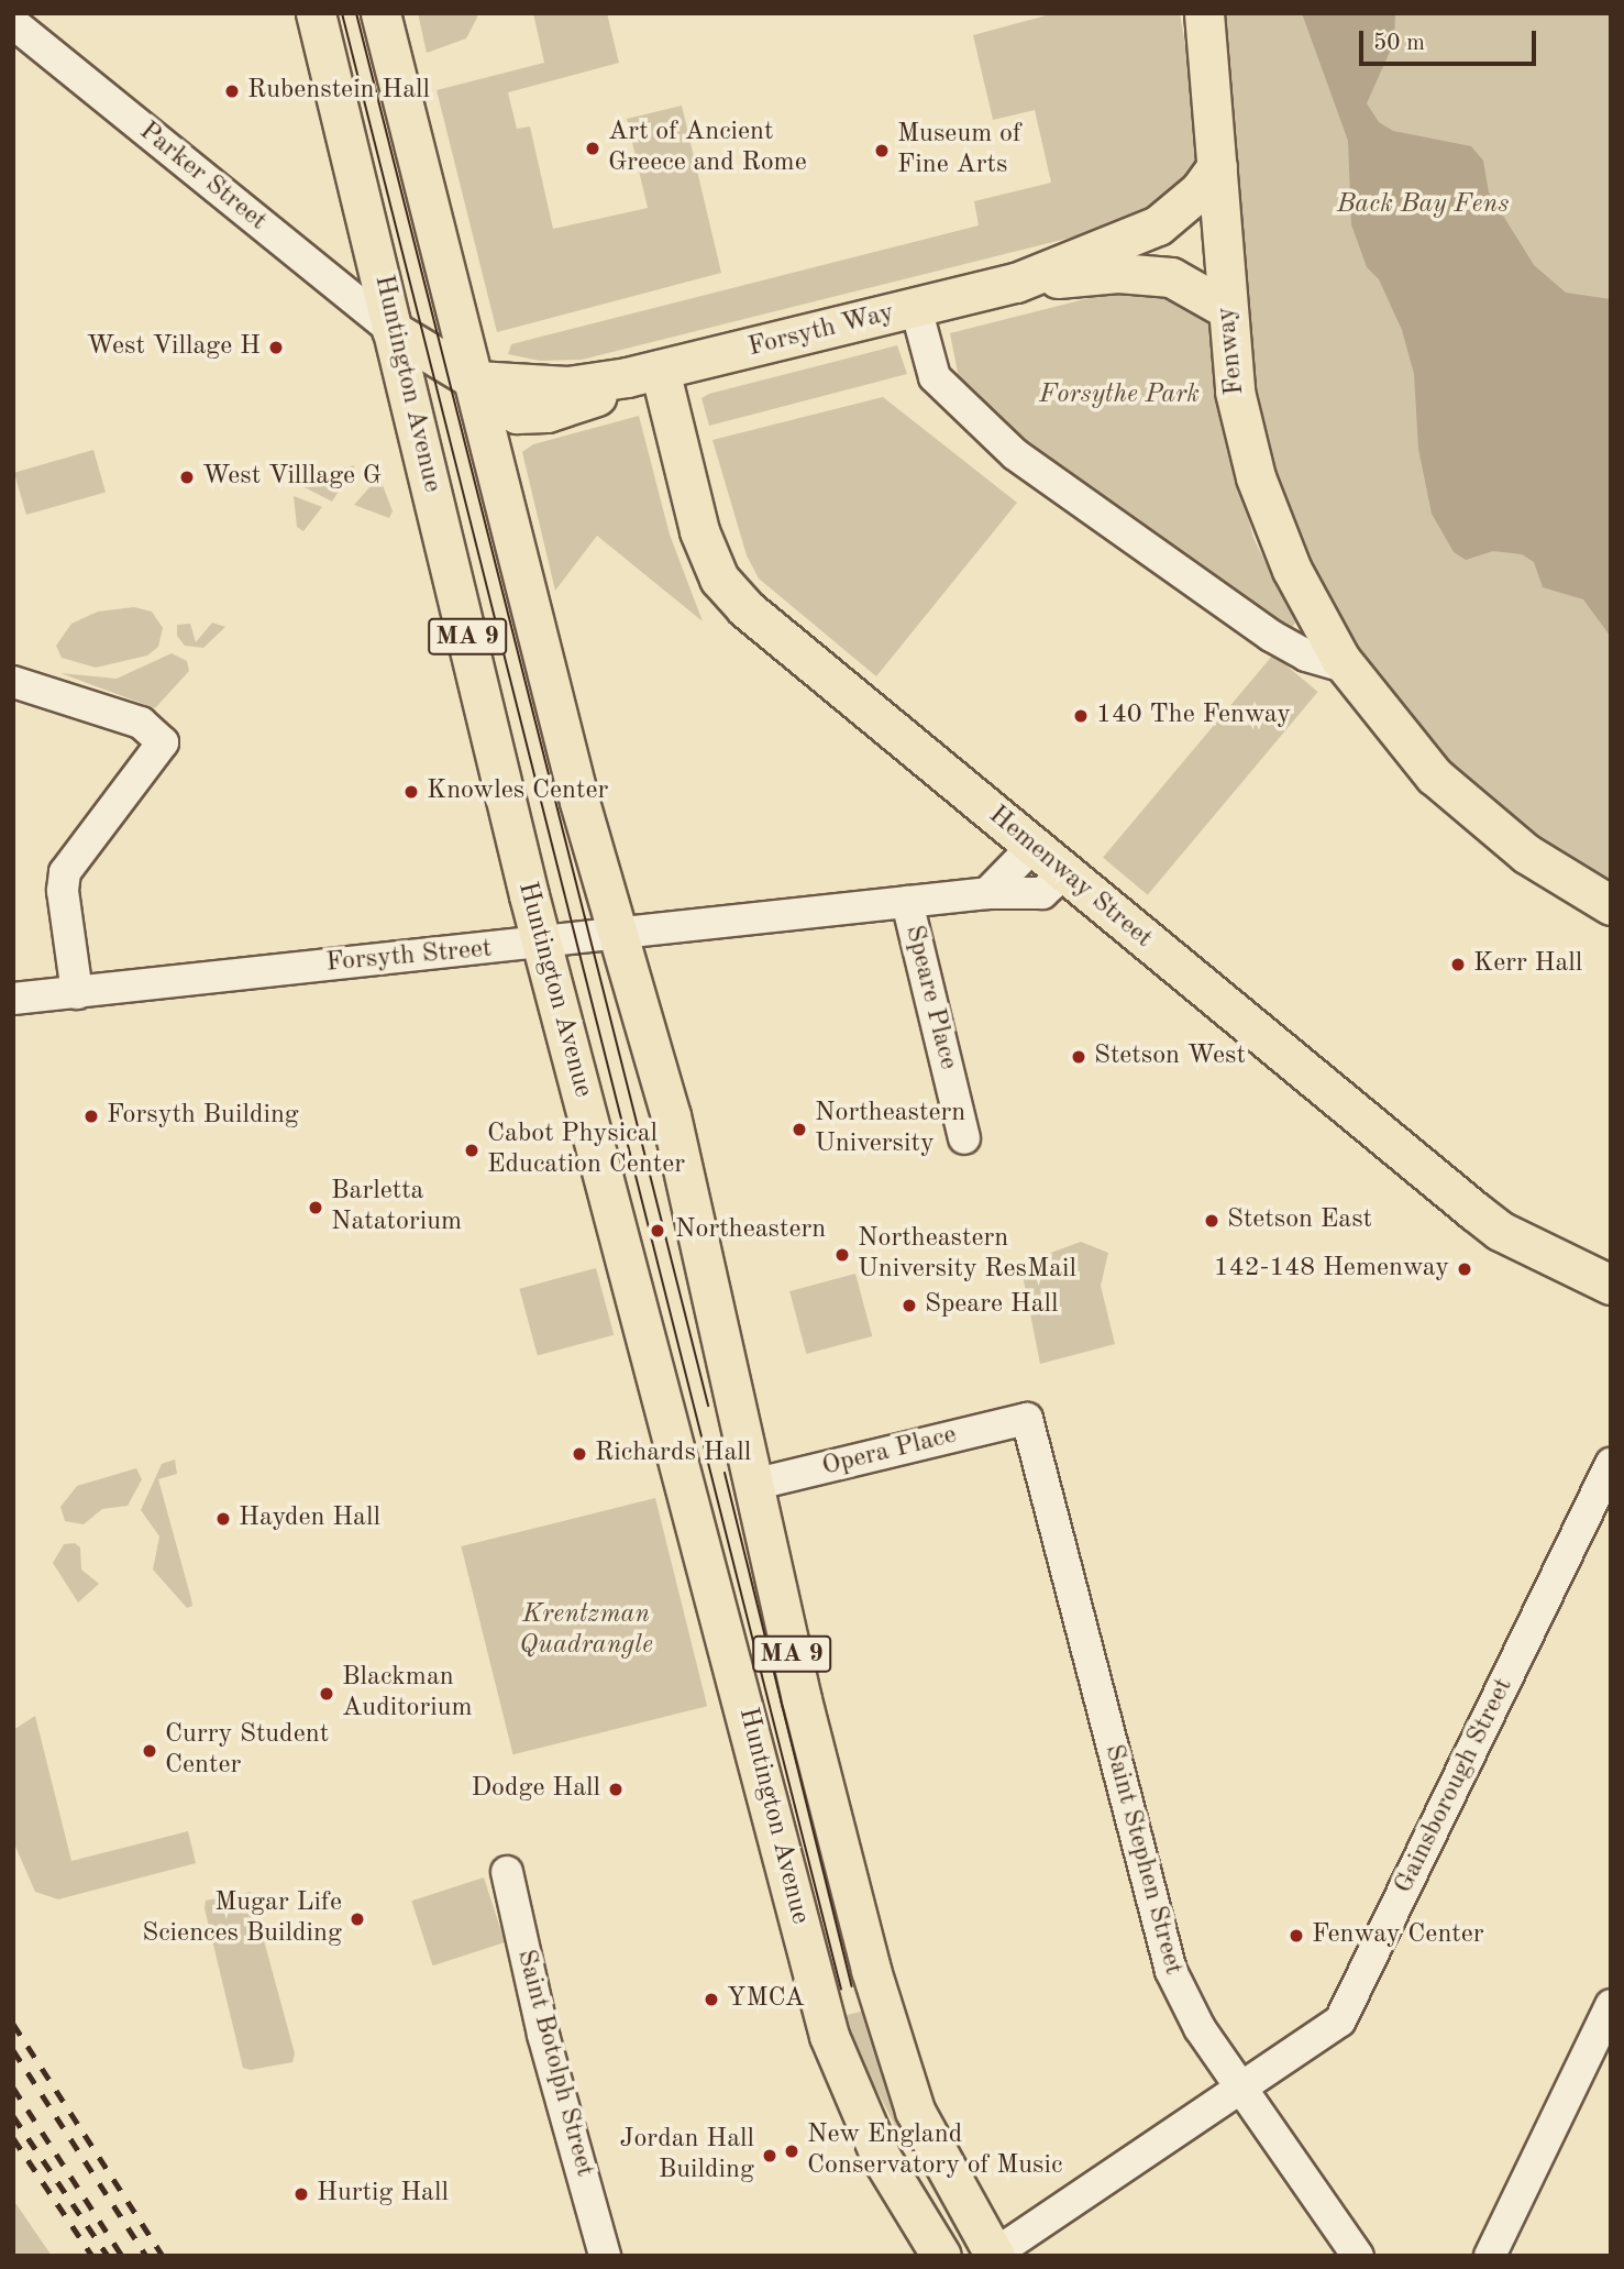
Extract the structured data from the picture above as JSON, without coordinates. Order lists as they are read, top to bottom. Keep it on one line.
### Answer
{"streets":{"main road":["Forsyth Way","Fenway","Huntington Avenue","MA 9","Hemenway Street"],"street":["Parker Street","Forsyth Street","Speare Place","Opera Place","Gainsborough Street","Saint Stephen Street","Saint Botolph Street"]},"crossings":[["Parker Street","Forsyth Way"],["Parker Street","Huntington Avenue"],["Forsyth Way","Fenway"],["Forsyth Way","Huntington Avenue"],["Forsyth Way","MA 9"],["Forsyth Way","Hemenway Street"],["Huntington Avenue","Forsyth Street"],["MA 9","Forsyth Street"],["MA 9","Opera Place"],["MA 9","Gainsborough Street"],["Hemenway Street","Forsyth Street"],["Forsyth Street","Speare Place"],["Opera Place","Saint Stephen Street"],["Gainsborough Street","Saint Stephen Street"]],"parks":["Back Bay Fens","Forsythe Park","Krentzman Quadrangle"],"places":["Rubenstein Hall","Art of Ancient Greece and Rome","Museum of Fine Arts","West Village H","West Villlage G","140 The Fenway","Knowles Center","Kerr Hall","Stetson West","Forsyth Building","Northeastern University","Cabot Physical Education Center","Barletta Natatorium","Stetson East","Northeastern","Northeastern University ResMail","142-148 Hemenway","Speare Hall","Richards Hall","Hayden Hall","Blackman Auditorium","Curry Student Center","Dodge Hall","Mugar Life Sciences Building","Fenway Center","YMCA","New England Conservatory of Music","Jordan Hall Building","Hurtig Hall"],"scale_bar":"50 m"}
